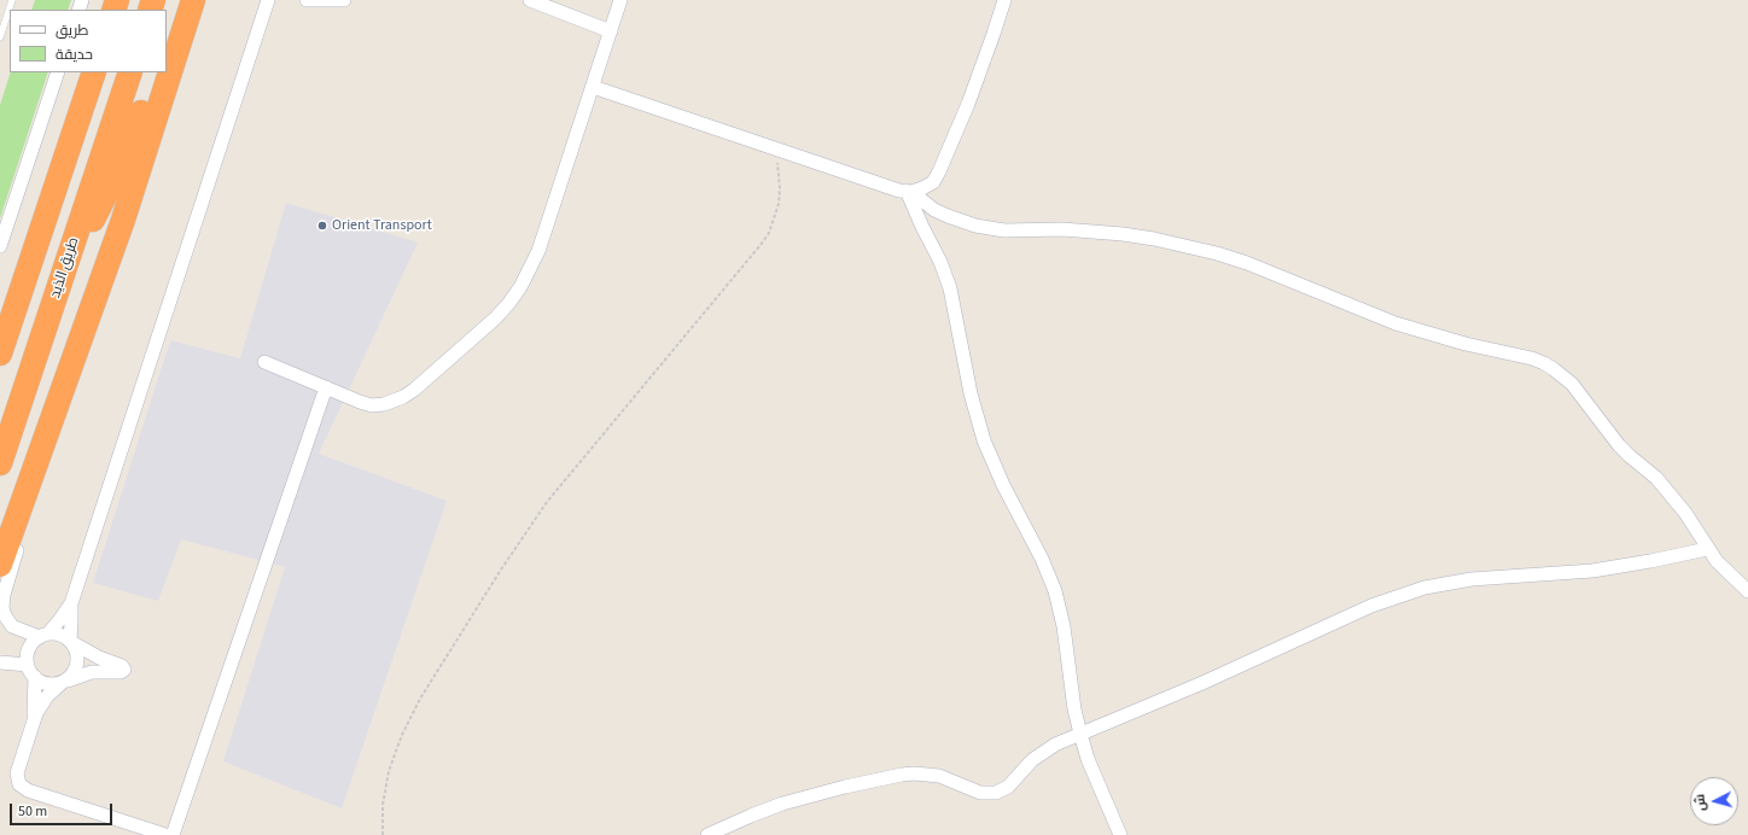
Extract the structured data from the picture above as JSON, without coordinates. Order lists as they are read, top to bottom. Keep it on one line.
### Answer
{"streets":{"highway":["طريق الذيد"]},"places":["Orient Transport"],"legend":["طريق","حديقة"],"scale_bar":"50 m","north":"left"}
